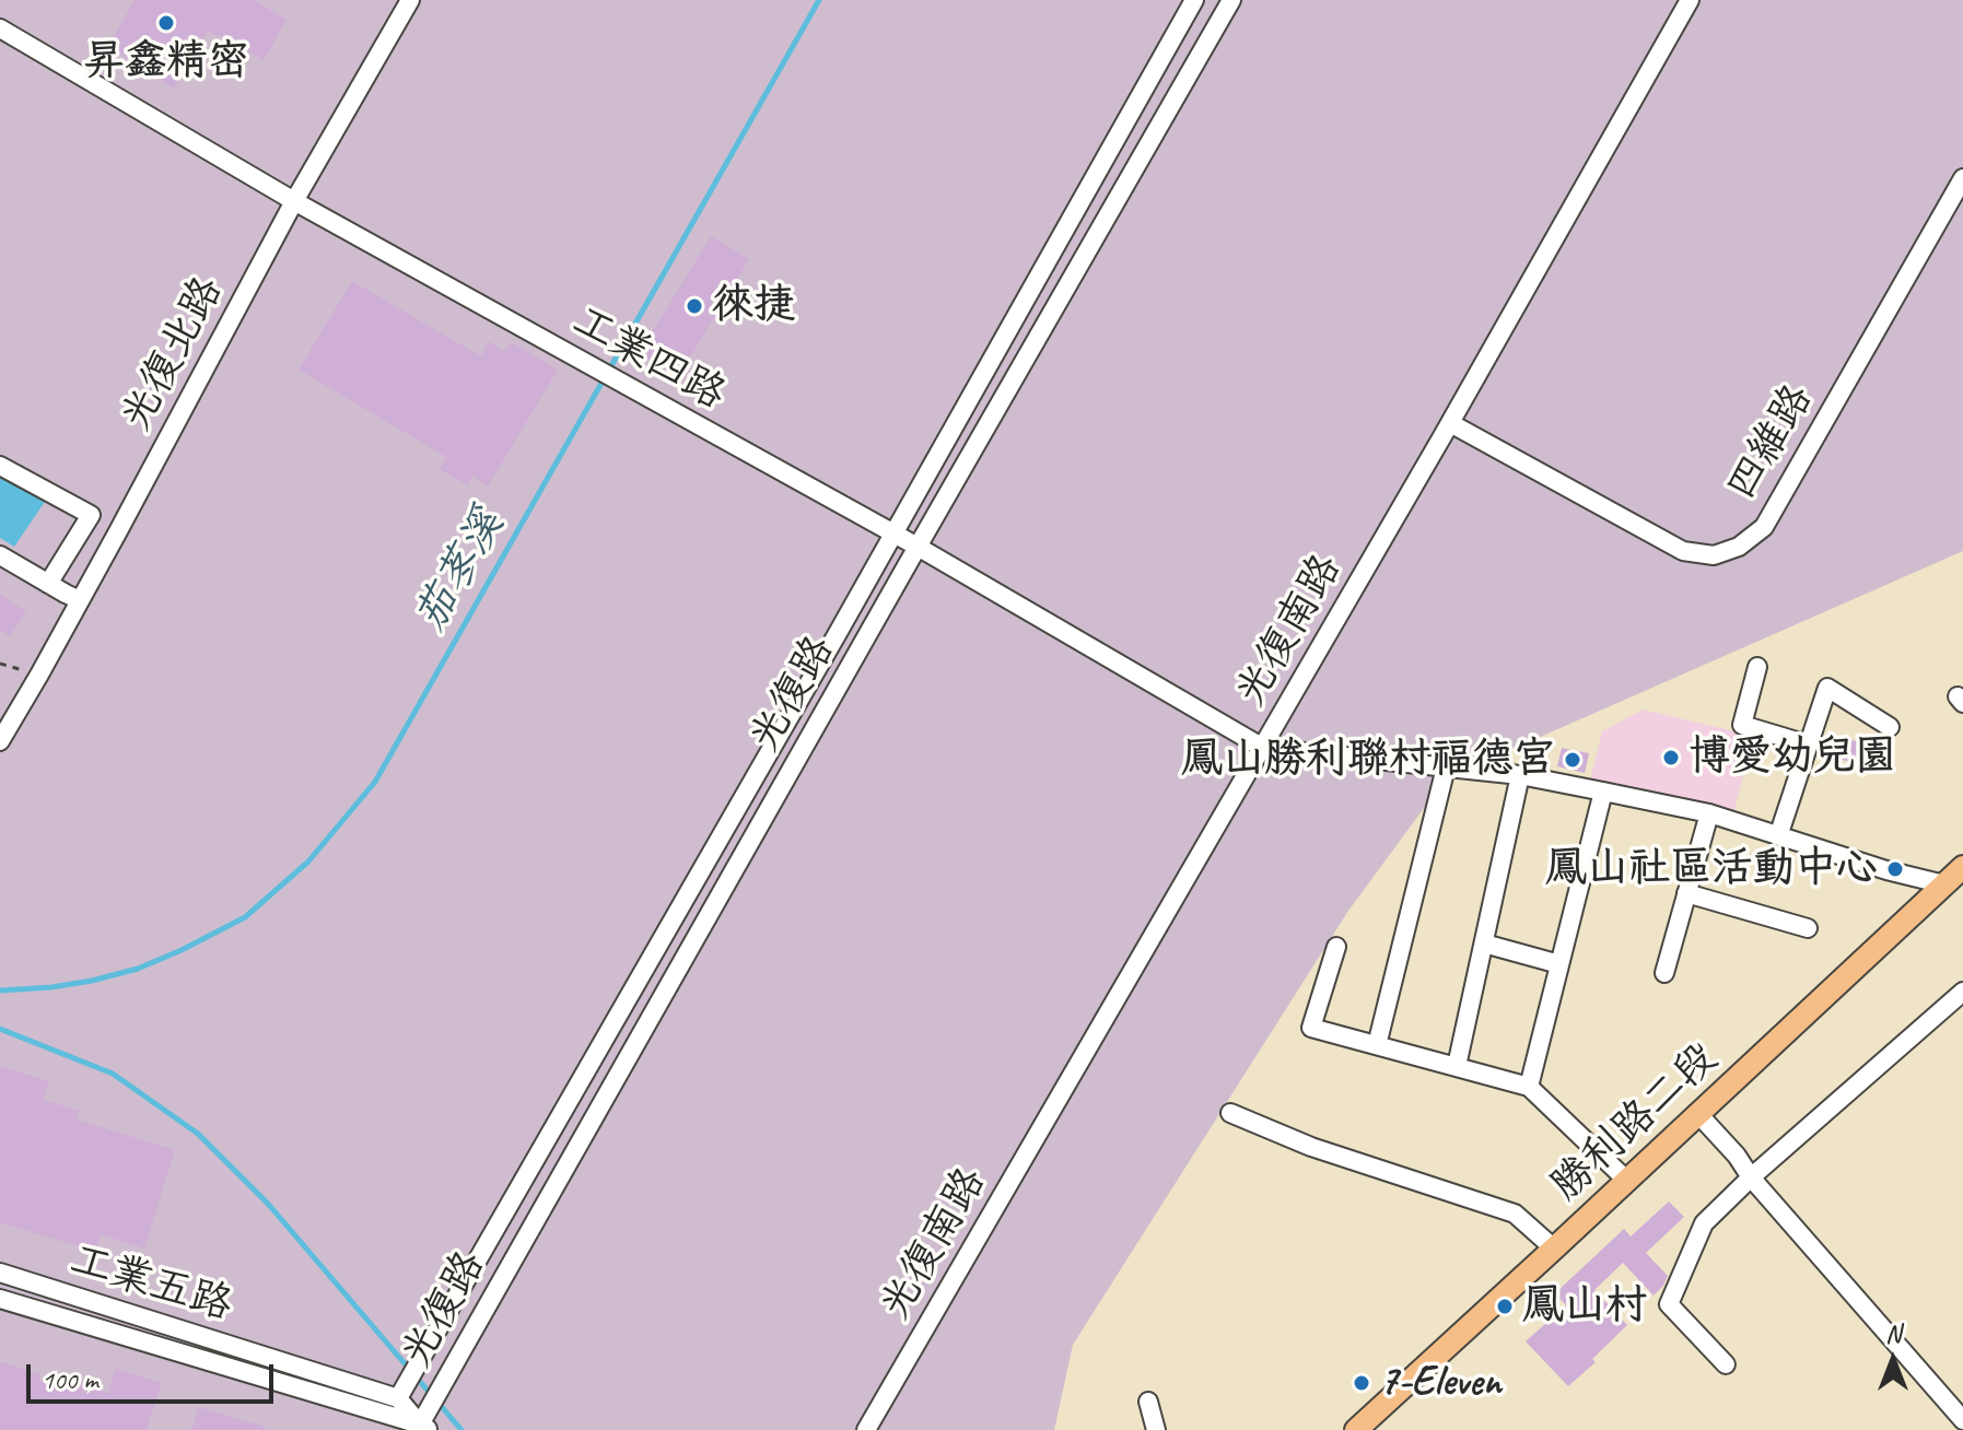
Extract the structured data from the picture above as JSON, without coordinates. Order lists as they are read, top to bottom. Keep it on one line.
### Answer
{"streets":{"main road":["勝利路二段"],"street":["光復北路","工業四路","四維路","光復南路","光復路","工業五路"]},"crossings":[["光復北路","工業四路"],["工業四路","光復南路"],["工業四路","光復路"],["四維路","光復南路"],["光復路","工業五路"]],"water":["茄苳溪"],"places":["昇鑫精密","徠捷","博愛幼兒園","鳳山勝利聯村福德宮","鳳山社區活動中心","鳳山村","7-Eleven"],"scale_bar":"100 m","north":"top"}
